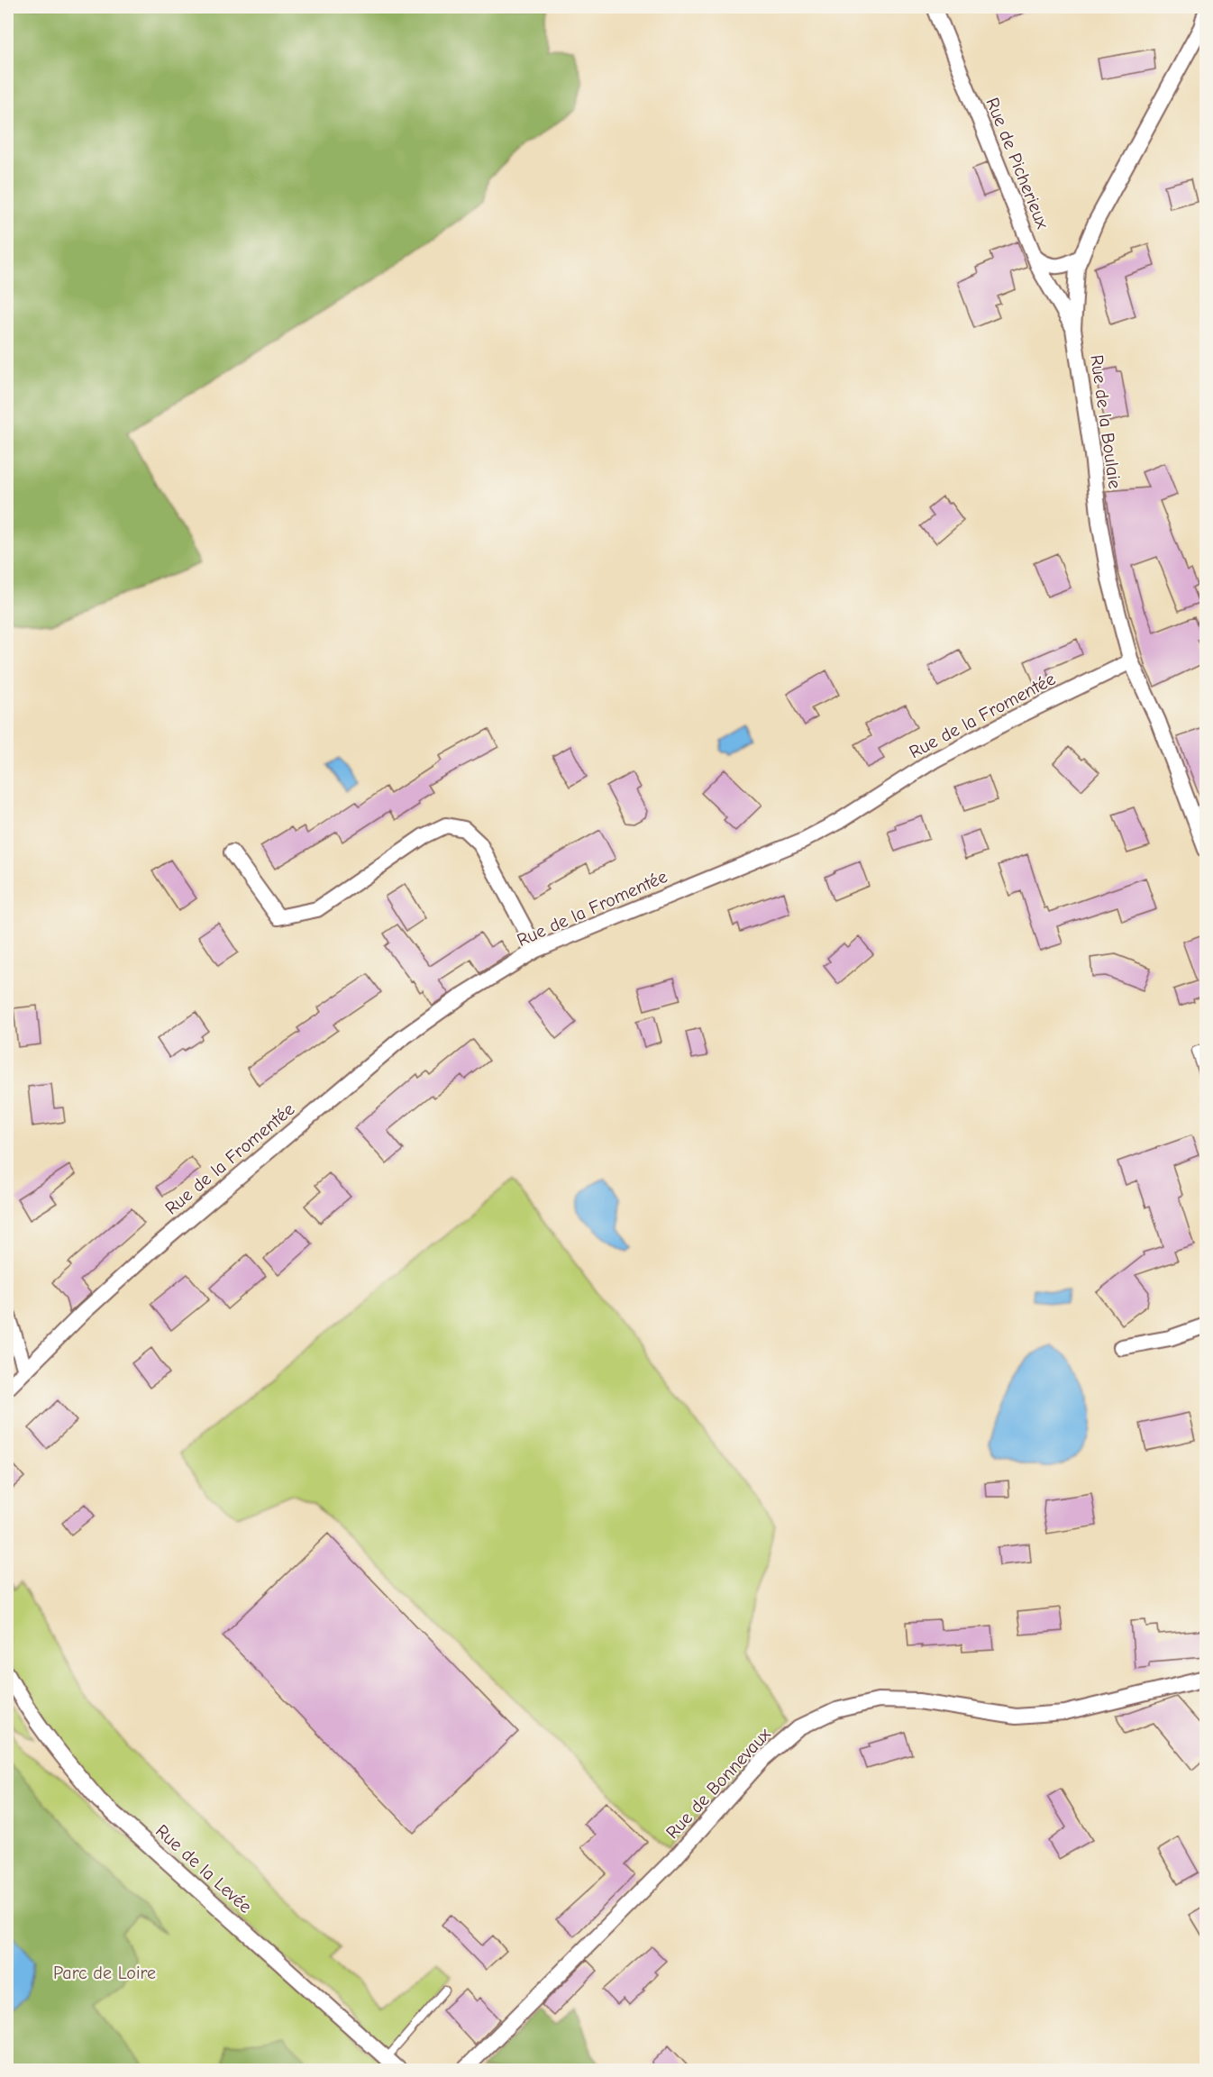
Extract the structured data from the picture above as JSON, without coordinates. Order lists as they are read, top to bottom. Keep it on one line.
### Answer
{"streets":{"street":["Rue de Picherieux","Rue de la Boulaie","Rue de la Fromentée","Rue de Bonnevaux","Rue de la Levée"]},"crossings":[["Rue de Picherieux","Rue de la Boulaie"],["Rue de la Boulaie","Rue de la Fromentée"]],"parks":["Parc de Loire"]}
